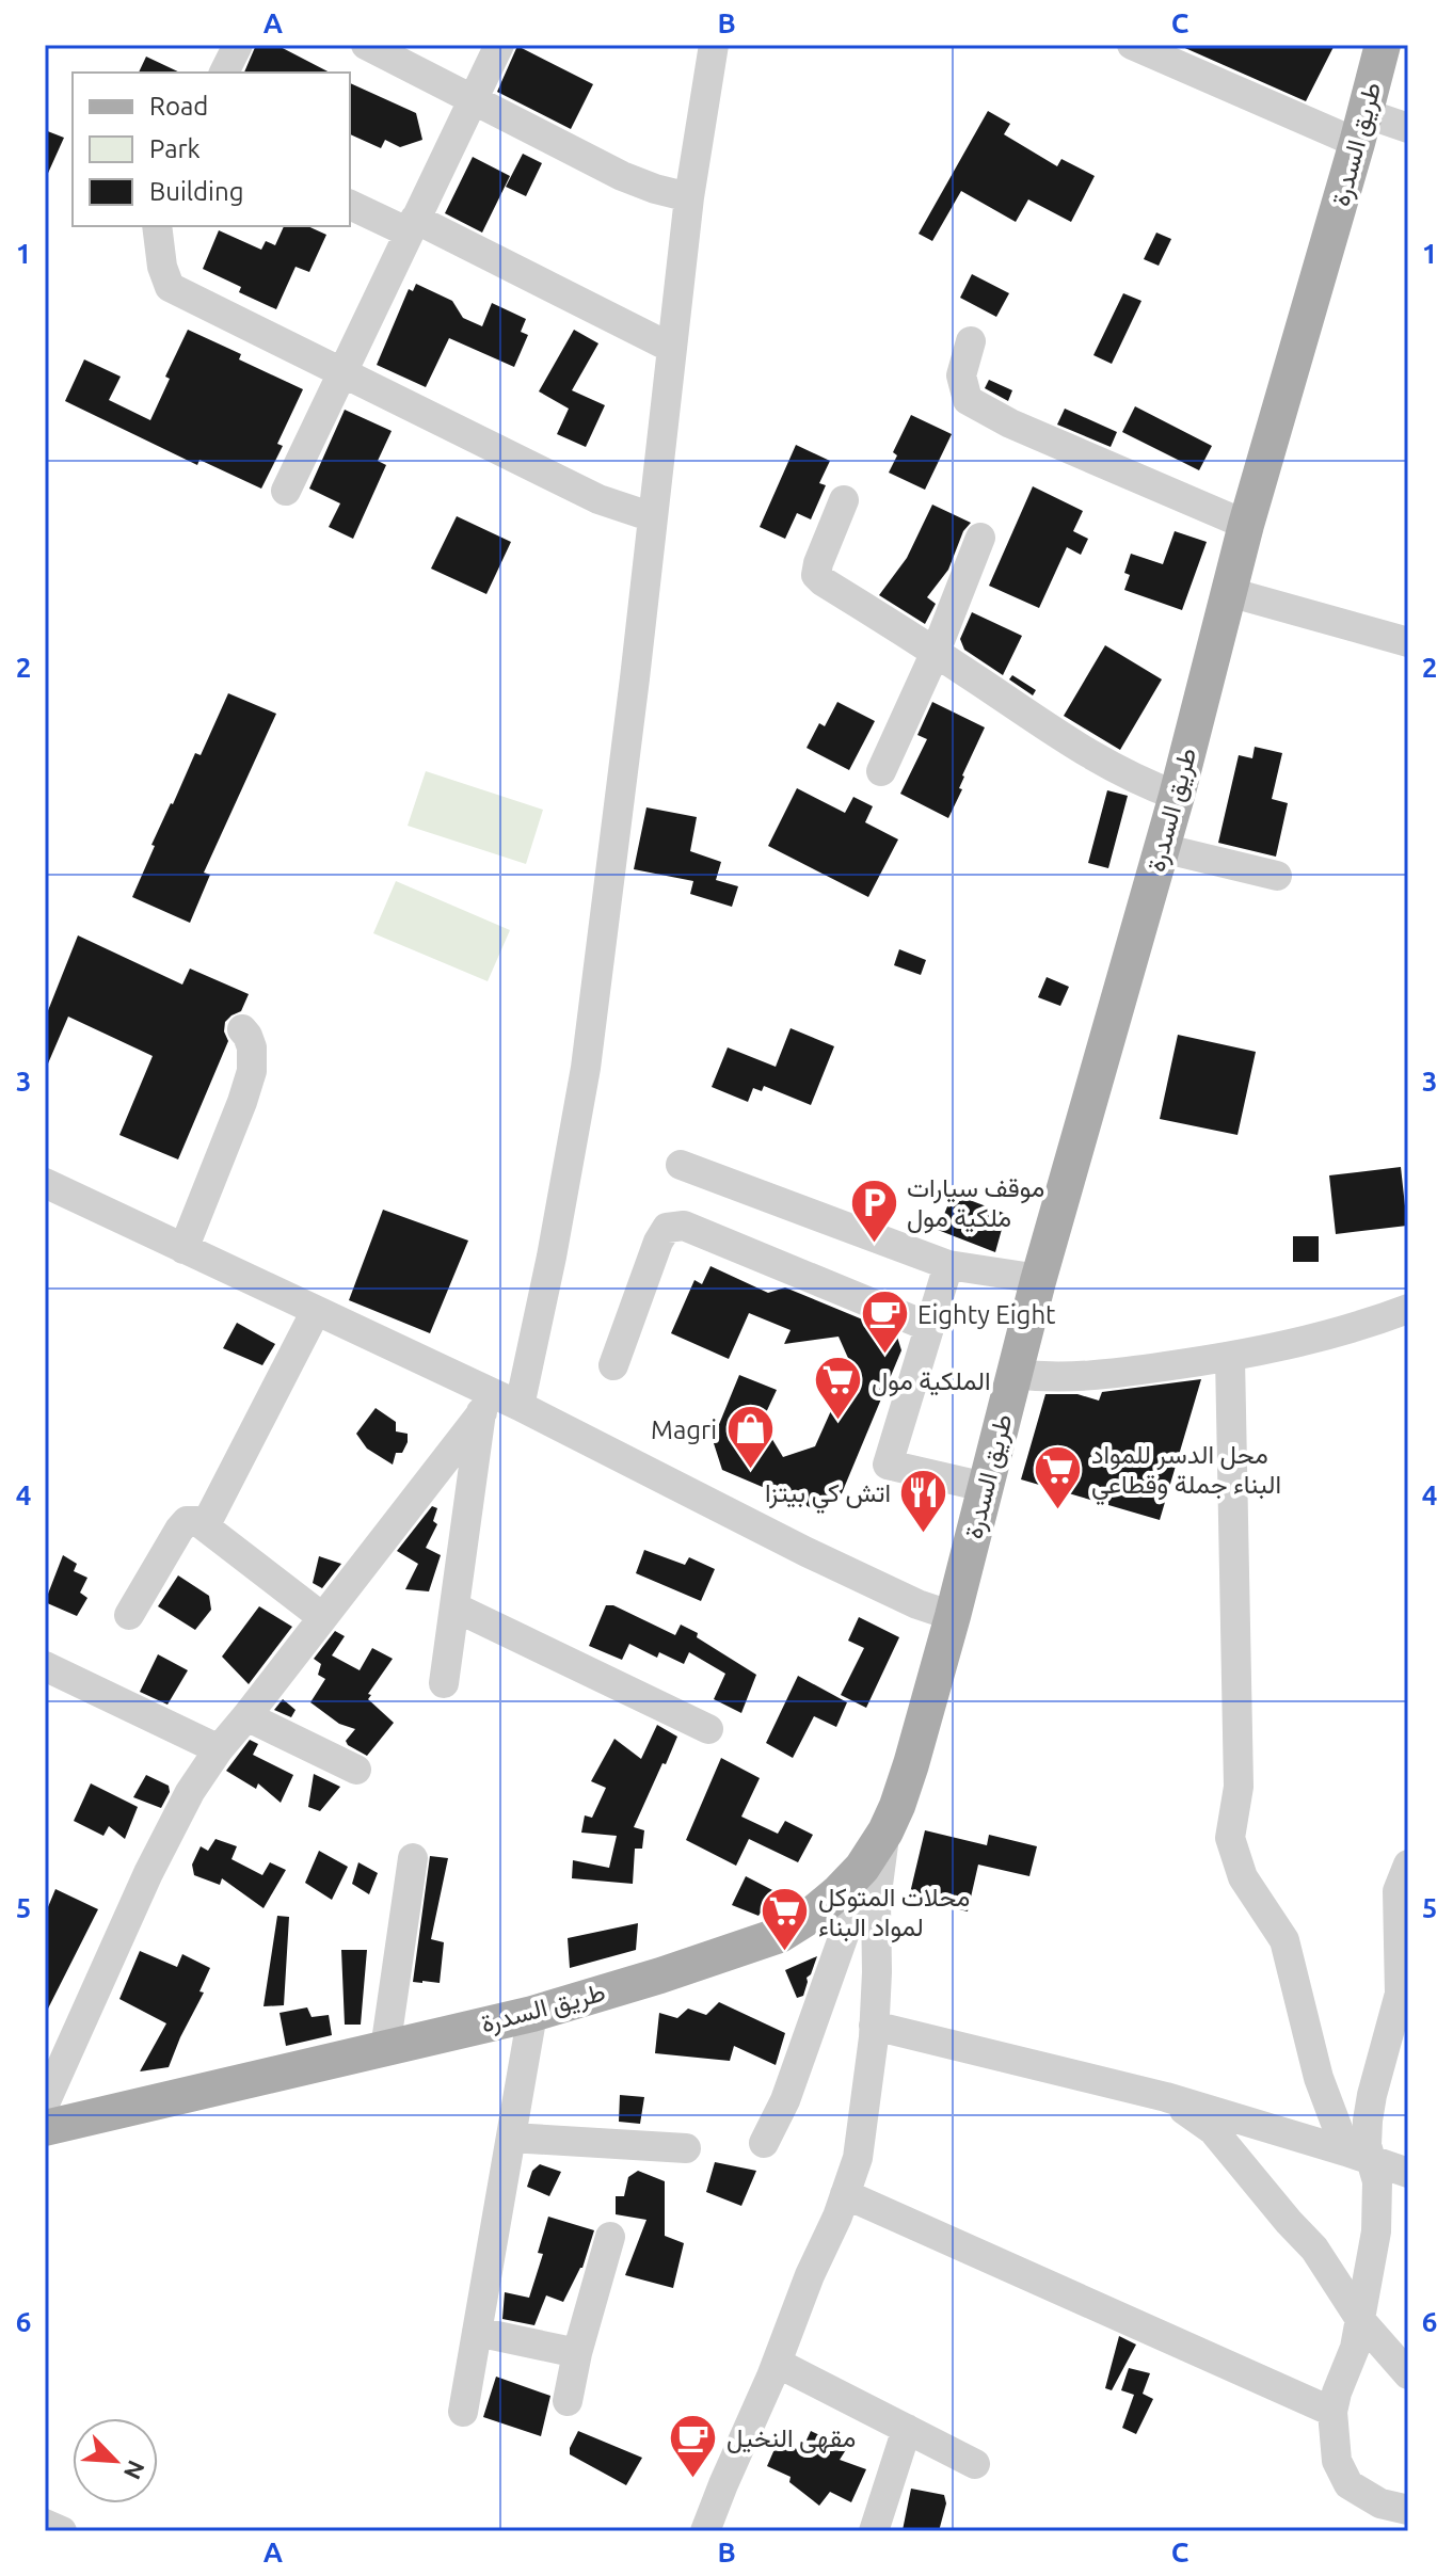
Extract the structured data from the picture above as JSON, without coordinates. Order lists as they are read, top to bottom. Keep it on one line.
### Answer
{"streets":{"main road":["طريق السدرة"]},"places":{"parking":["موقف سيارات ملكية مول"],"cafe":["Eighty Eight","مقهى النخيل"],"supermarket":["الملكية مول","محل الدسر للمواد البناء جملة وقطاعي","محلات المتوكل لمواد البناء"],"shop":["Magri"],"restaurant":["اتش كي بيتزا"]},"legend":["Road","Park","Building"],"north":"bottom right","grid":{"columns":["A","B","C"],"rows":["1","2","3","4","5","6"]}}
